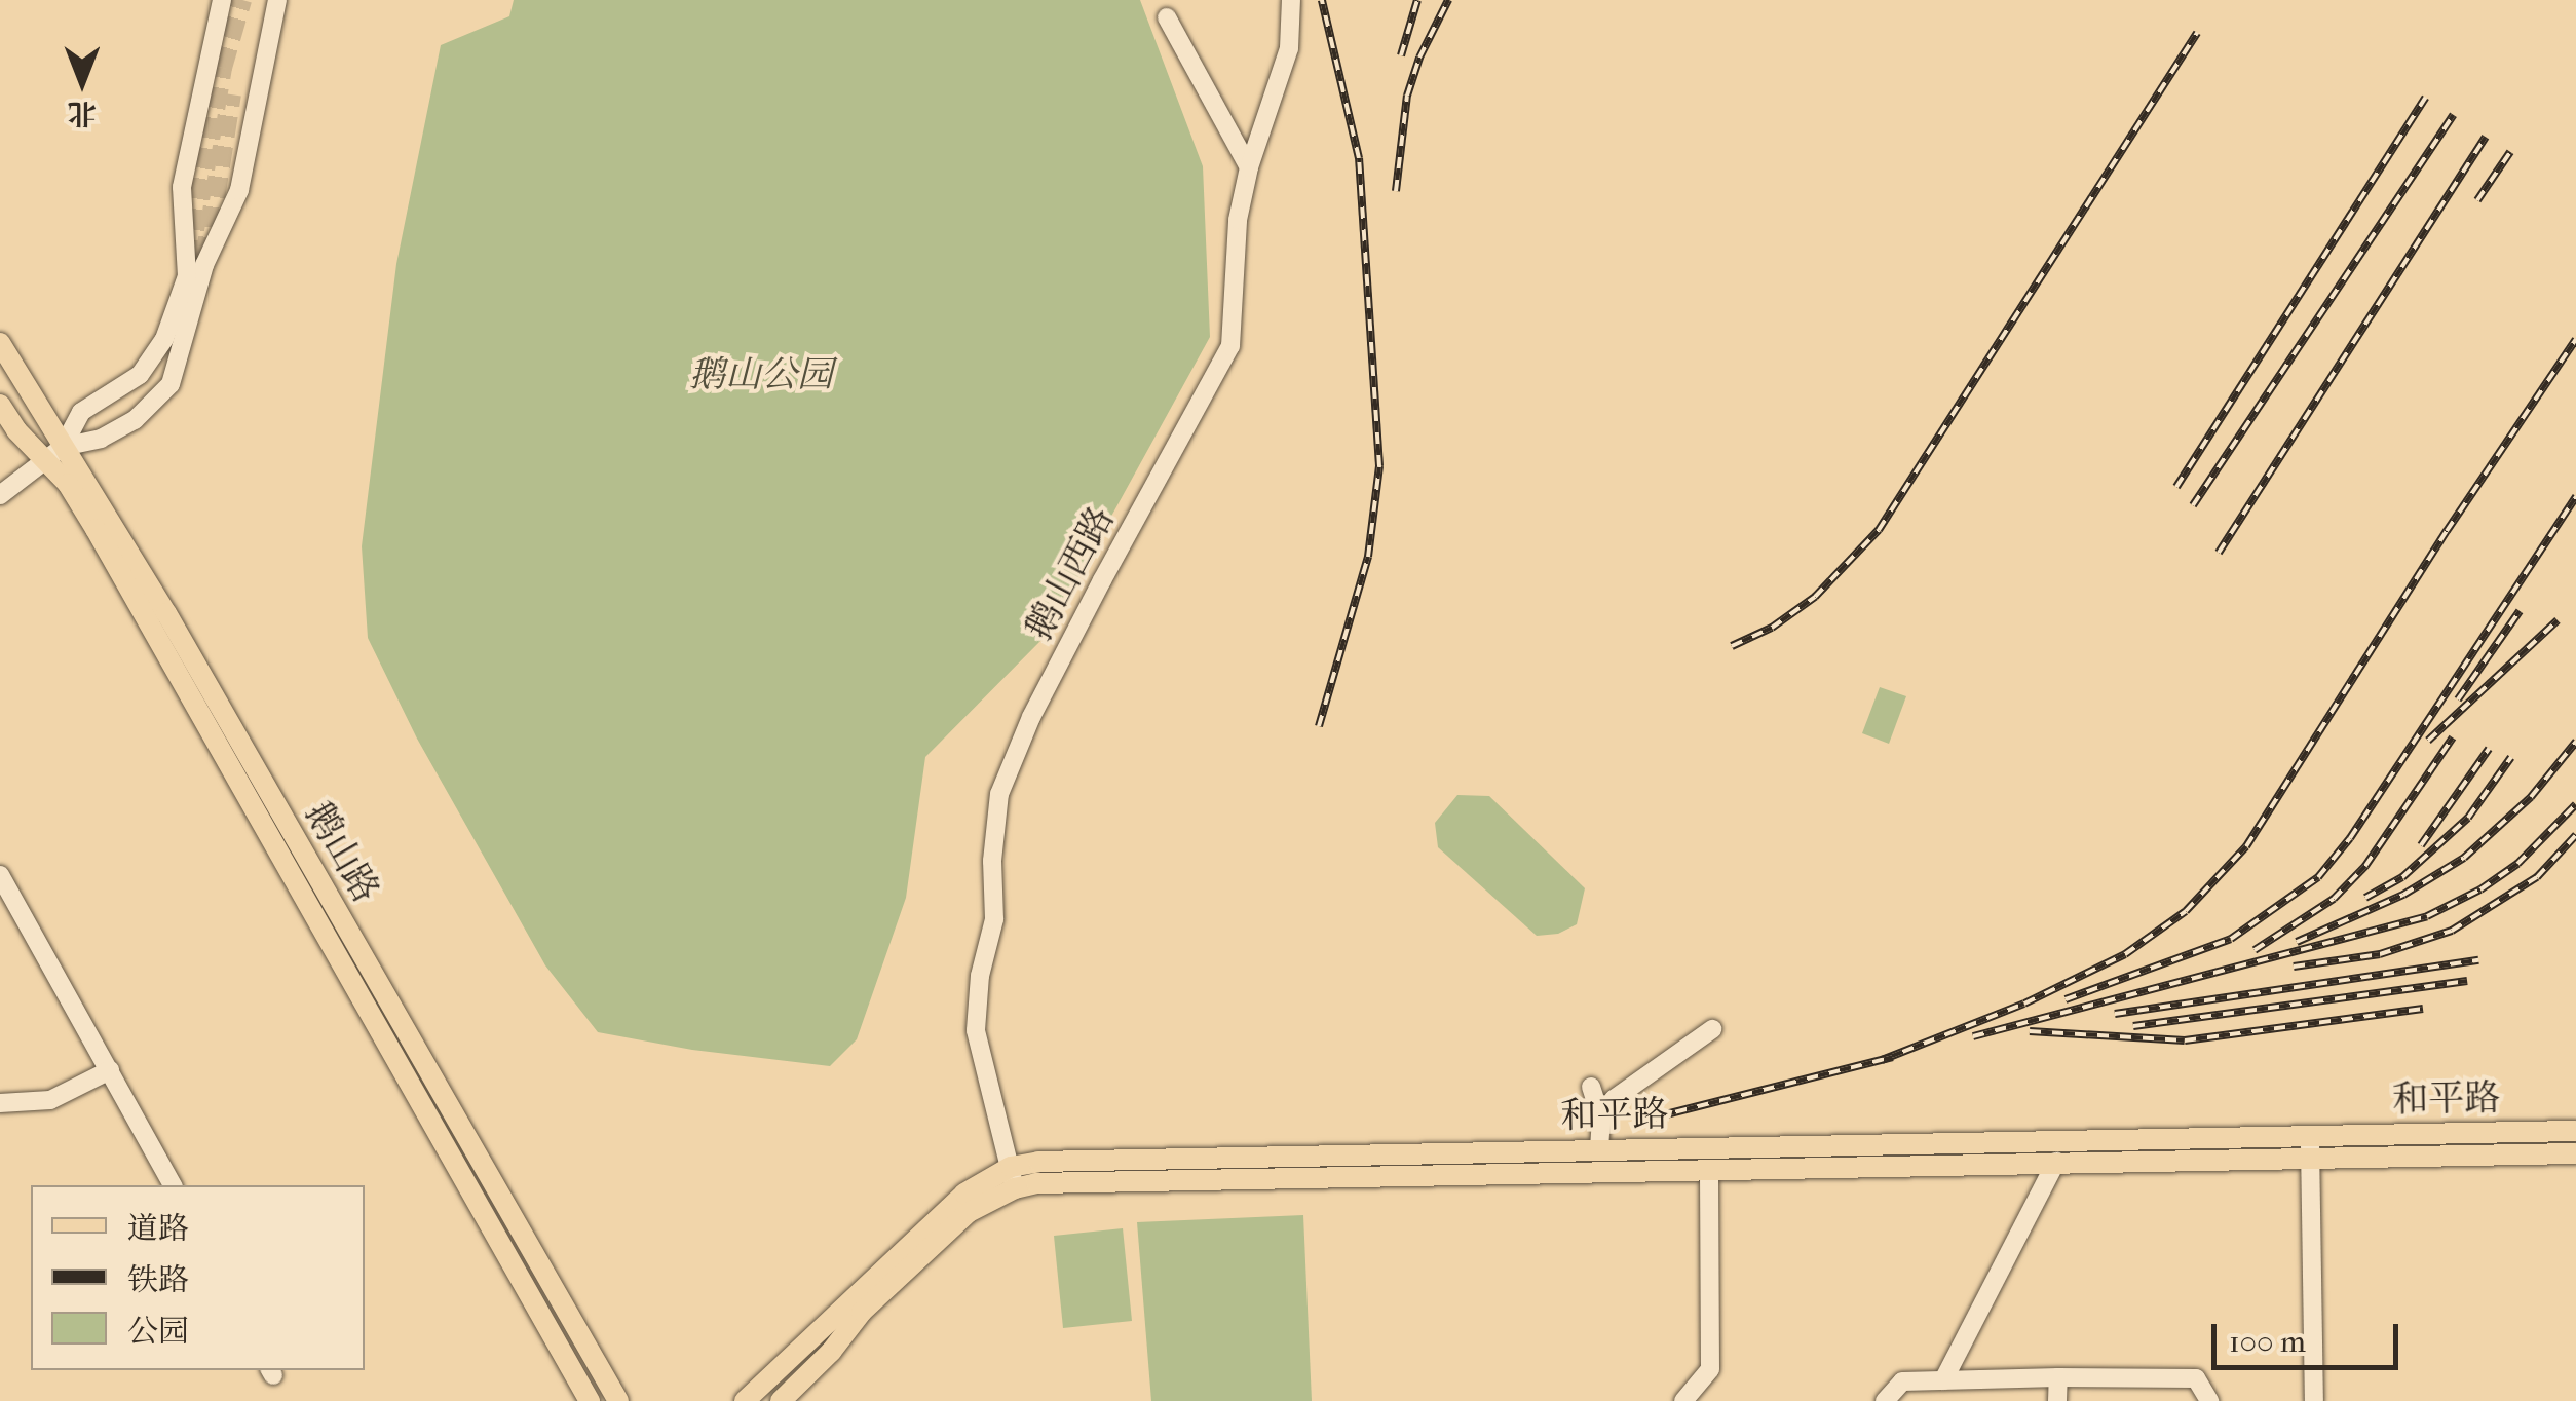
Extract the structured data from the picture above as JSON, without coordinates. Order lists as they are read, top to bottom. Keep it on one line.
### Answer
{"streets":{"main road":["鹅山路","和平路"],"street":["鹅山西路"]},"crossings":[["鹅山西路","和平路"]],"parks":["鹅山公园"],"legend":["道路","铁路","公园"],"scale_bar":"100 m","north":"bottom"}
